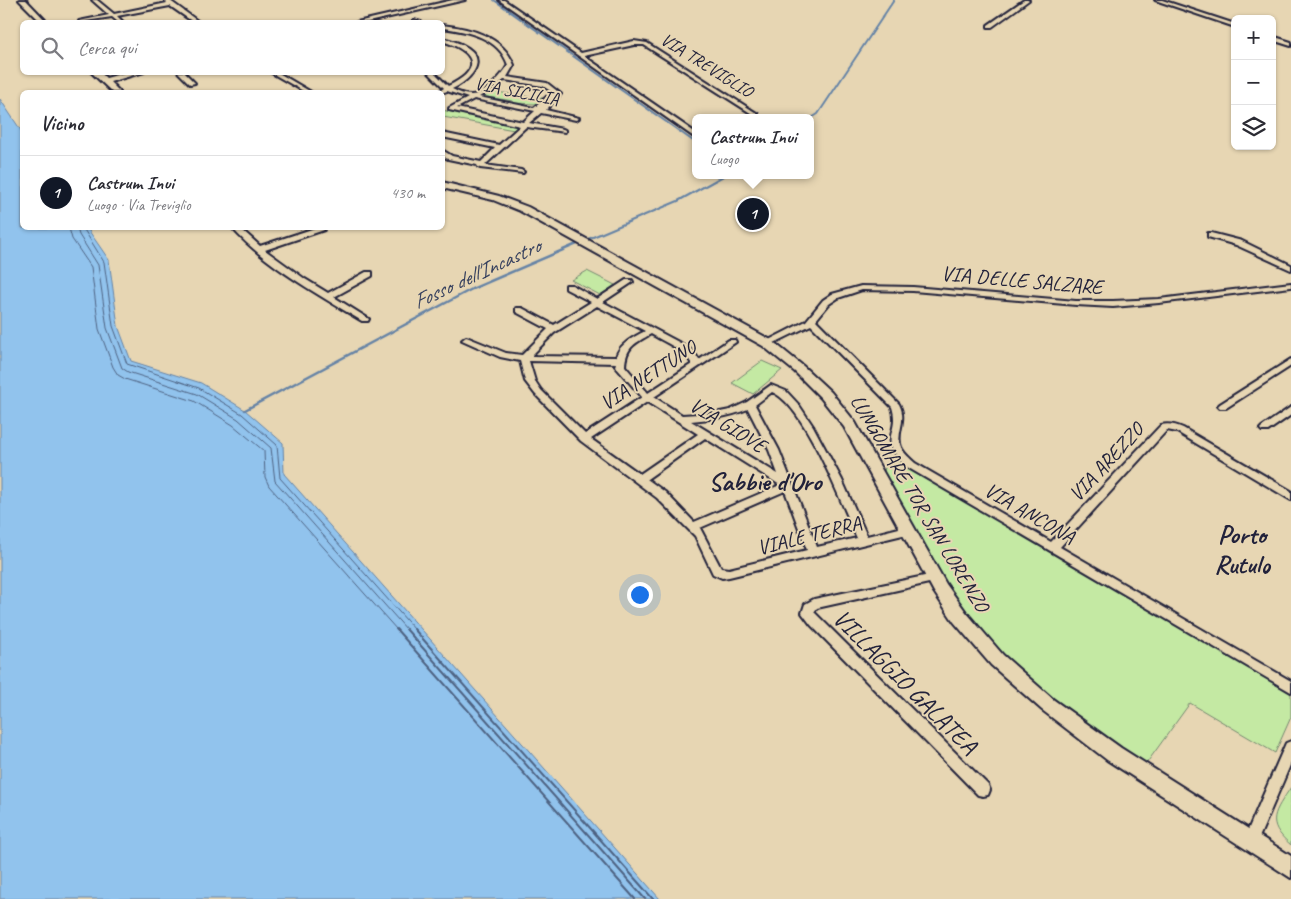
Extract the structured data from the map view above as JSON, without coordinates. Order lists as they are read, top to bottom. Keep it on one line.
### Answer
{"streets":{"main road":["LUNGOMARE TOR SAN LORENZO"],"street":["VIA TREVIGLIO","VIA SICILIA","VIA DELLE SALZARE","VIA NETTUNO","VIA GIOVE","VIA AREZZO","VIA ANCONA","VIALE TERRA","VILLAGGIO GALATEA"]},"crossings":[["VIA DELLE SALZARE","LUNGOMARE TOR SAN LORENZO"],["VIA DELLE SALZARE","VIA ANCONA"],["VIA NETTUNO","VIA GIOVE"],["VIA AREZZO","VIA ANCONA"],["LUNGOMARE TOR SAN LORENZO","VIALE TERRA"],["LUNGOMARE TOR SAN LORENZO","VILLAGGIO GALATEA"]],"districts":["Sabbie d'Oro","Porto Rutulo"],"water":["Fosso dell'Incastro"],"page":{"map_buttons":["+","−"],"search":"Cerca qui","heading":"Vicino","popup":["Castrum Inui","Luogo"],"list":[{"mark":"1","name":"Castrum Inui","note":"Luogo · Via Treviglio","value":"430 m"}],"pins":"1"}}
